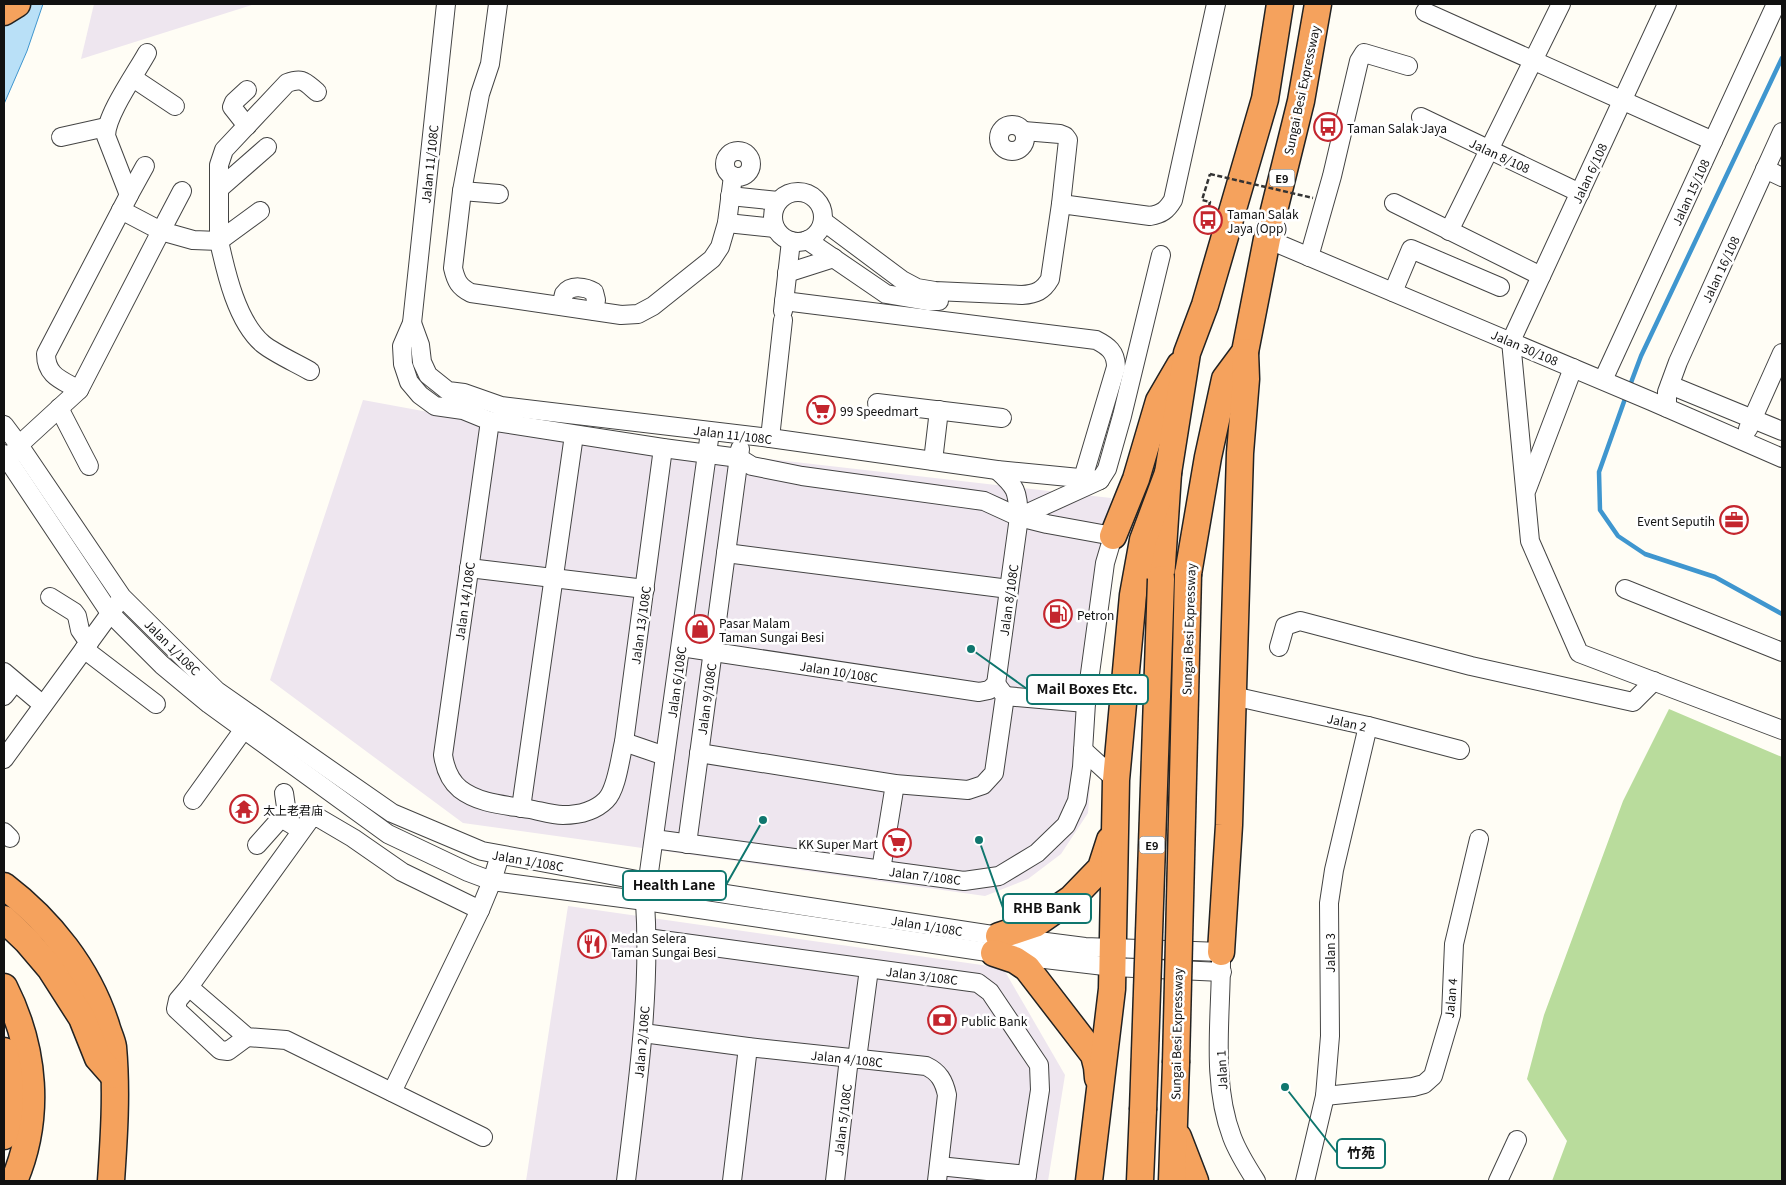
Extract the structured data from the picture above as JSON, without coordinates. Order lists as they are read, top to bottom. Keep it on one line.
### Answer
{"streets":{"highway":["Sungai Besi Expressway","E9"],"street":["Jalan 8/108","Jalan 11/108C","Jalan 6/108","Jalan 15/108","Jalan 16/108","Jalan 30/108","Jalan 8/108C","Jalan 14/108C","Jalan 13/108C","Jalan 1/108C","Jalan 10/108C","Jalan 6/108C","Jalan 9/108C","Jalan 2","Jalan 7/108C","Jalan 3","Jalan 3/108C","Jalan 4","Jalan 2/108C","Jalan 4/108C","Jalan 1","Jalan 5/108C"]},"crossings":[["Sungai Besi Expressway","Jalan 30/108"],["Jalan 8/108","Jalan 6/108"],["Jalan 11/108C","Jalan 8/108C"],["Jalan 11/108C","Jalan 14/108C"],["Jalan 11/108C","Jalan 13/108C"],["Jalan 11/108C","Jalan 6/108C"],["Jalan 11/108C","Jalan 9/108C"],["Jalan 11/108C","Jalan 7/108C"],["Jalan 6/108","Jalan 30/108"],["Jalan 15/108","Jalan 30/108"],["Jalan 16/108","Jalan 30/108"],["Jalan 8/108C","Jalan 10/108C"],["Jalan 8/108C","Jalan 9/108C"],["Jalan 14/108C","Jalan 13/108C"],["Jalan 1/108C","Jalan 6/108C"],["Jalan 1/108C","Jalan 2/108C"],["Jalan 1/108C","Jalan 1"],["Jalan 10/108C","Jalan 6/108C"],["Jalan 10/108C","Jalan 9/108C"],["Jalan 6/108C","Jalan 7/108C"],["Jalan 6/108C","Jalan 2/108C"],["Jalan 9/108C","Jalan 7/108C"],["Jalan 2","Jalan 3"],["Jalan 3","Jalan 4"],["Jalan 3/108C","Jalan 2/108C"],["Jalan 3/108C","Jalan 5/108C"],["Jalan 2/108C","Jalan 4/108C"],["Jalan 4/108C","Jalan 5/108C"]],"places":{"bus stop":["Taman Salak Jaya","Taman Salak Jaya (Opp)"],"supermarket":["99 Speedmart","KK Super Mart"],"office":["Event Seputih"],"fuel station":["Petron"],"shop":["Pasar Malam Taman Sungai Besi"],"other":["Mail Boxes Etc.","Health Lane","RHB Bank","竹苑"],"temple":["太上老君庙"],"restaurant":["Medan Selera Taman Sungai Besi"],"bank":["Public Bank"]}}
